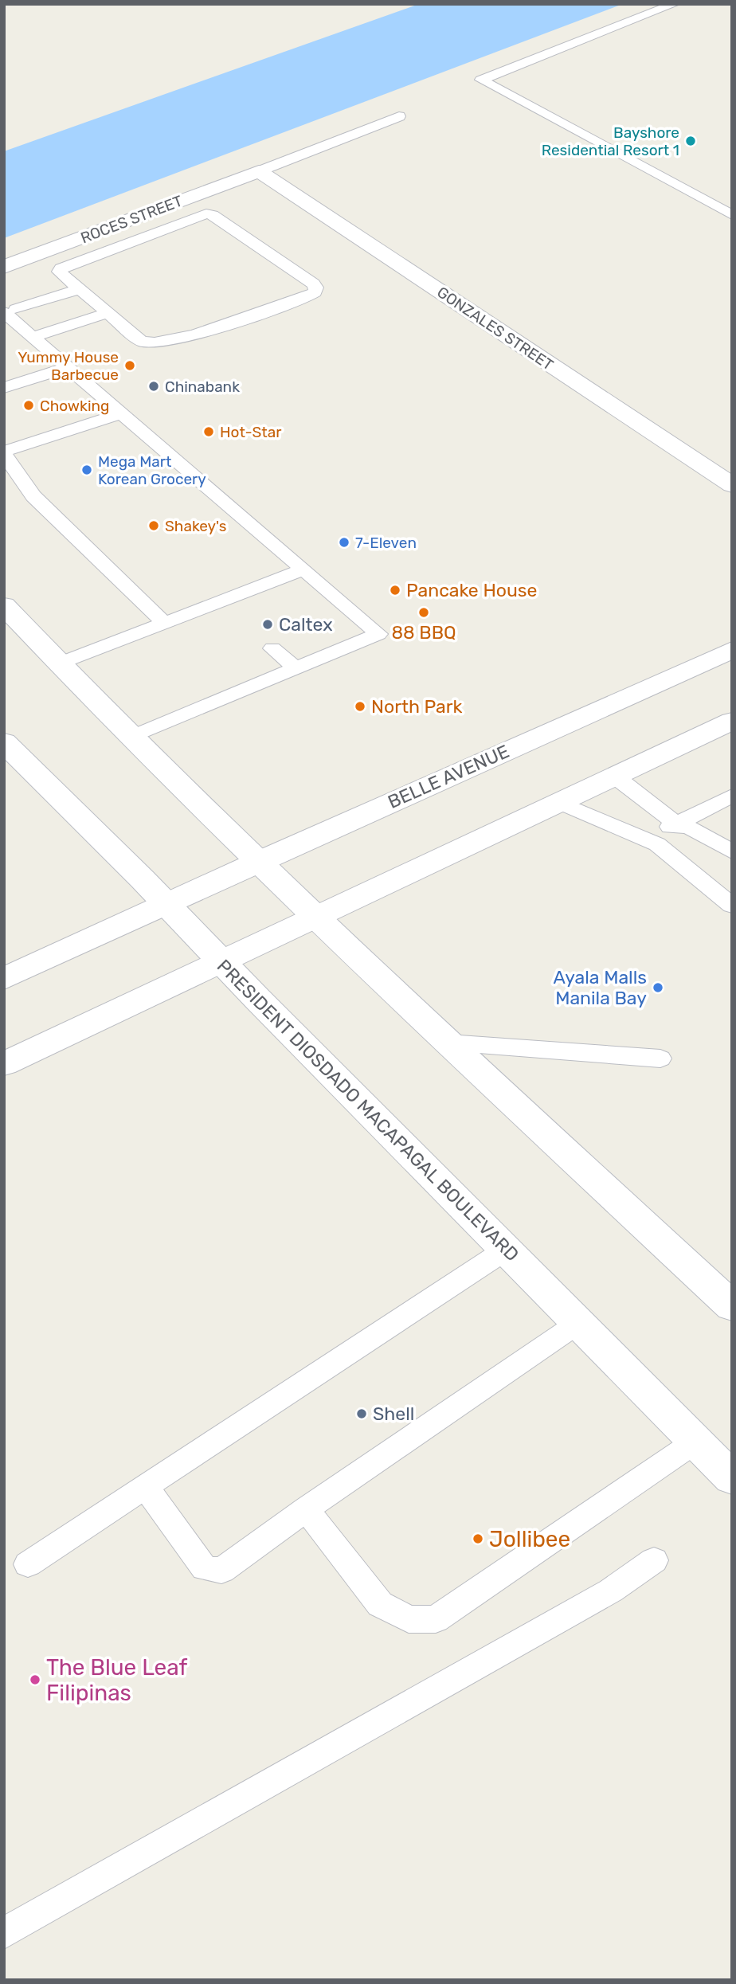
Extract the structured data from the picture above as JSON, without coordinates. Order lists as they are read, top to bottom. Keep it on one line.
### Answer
{"streets":{"street":["ROCES STREET","GONZALES STREET","BELLE AVENUE","PRESIDENT DIOSDADO MACAPAGAL BOULEVARD"]},"crossings":[["ROCES STREET","GONZALES STREET"],["BELLE AVENUE","PRESIDENT DIOSDADO MACAPAGAL BOULEVARD"]],"places":["Bayshore Residential Resort 1","Yummy House Barbecue","Chinabank","Chowking","Hot-Star","Mega Mart Korean Grocery","Shakey's","7-Eleven","Pancake House","88 BBQ","Caltex","North Park","Ayala Malls Manila Bay","Shell","Jollibee","The Blue Leaf Filipinas"]}
